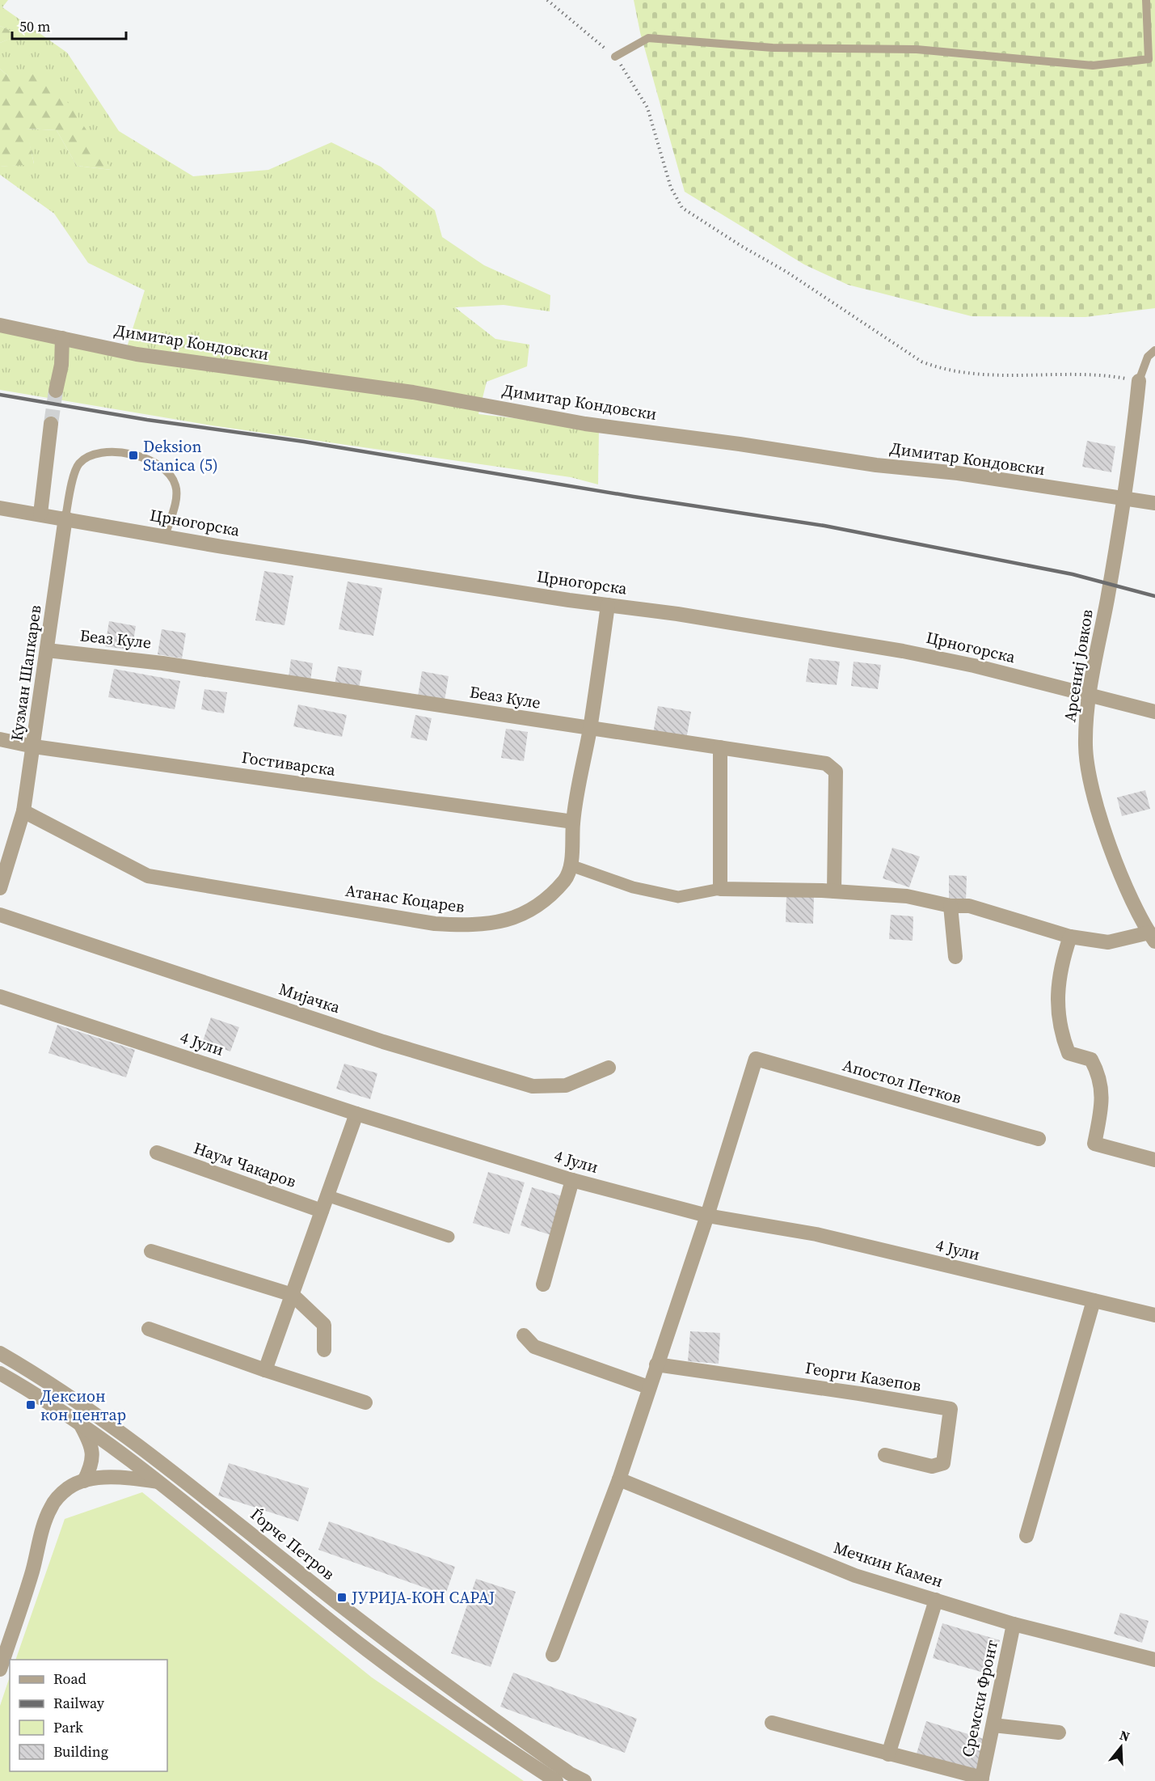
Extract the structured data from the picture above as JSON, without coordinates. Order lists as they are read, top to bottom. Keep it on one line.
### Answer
{"streets":{"street":["Димитар Кондовски","Црногорска","Беаз Куле","Арсениј Јовков","Кузман Шапкарев","Гостиварска","Атанас Коцарев","Мијачка","4 Јули","Апостол Петков","Наум Чакаров","Георги Казепов","Ѓорче Петров","Мечкин Камен","Сремски Фронт"]},"crossings":[["Димитар Кондовски","Арсениј Јовков"],["Црногорска","Арсениј Јовков"],["Црногорска","Кузман Шапкарев"],["Црногорска","Атанас Коцарев"],["Беаз Куле","Кузман Шапкарев"],["Беаз Куле","Атанас Коцарев"],["Кузман Шапкарев","Гостиварска"],["Кузман Шапкарев","Атанас Коцарев"],["Гостиварска","Атанас Коцарев"],["4 Јули","Апостол Петков"],["Мечкин Камен","Сремски Фронт"]],"places":{"transit":["Deksion Stanica (5)","Дексион кон центар","ЈУРИЈА-КОН САРАЈ"]},"legend":["Road","Railway","Park","Building"],"scale_bar":"50 m","north":"top"}
